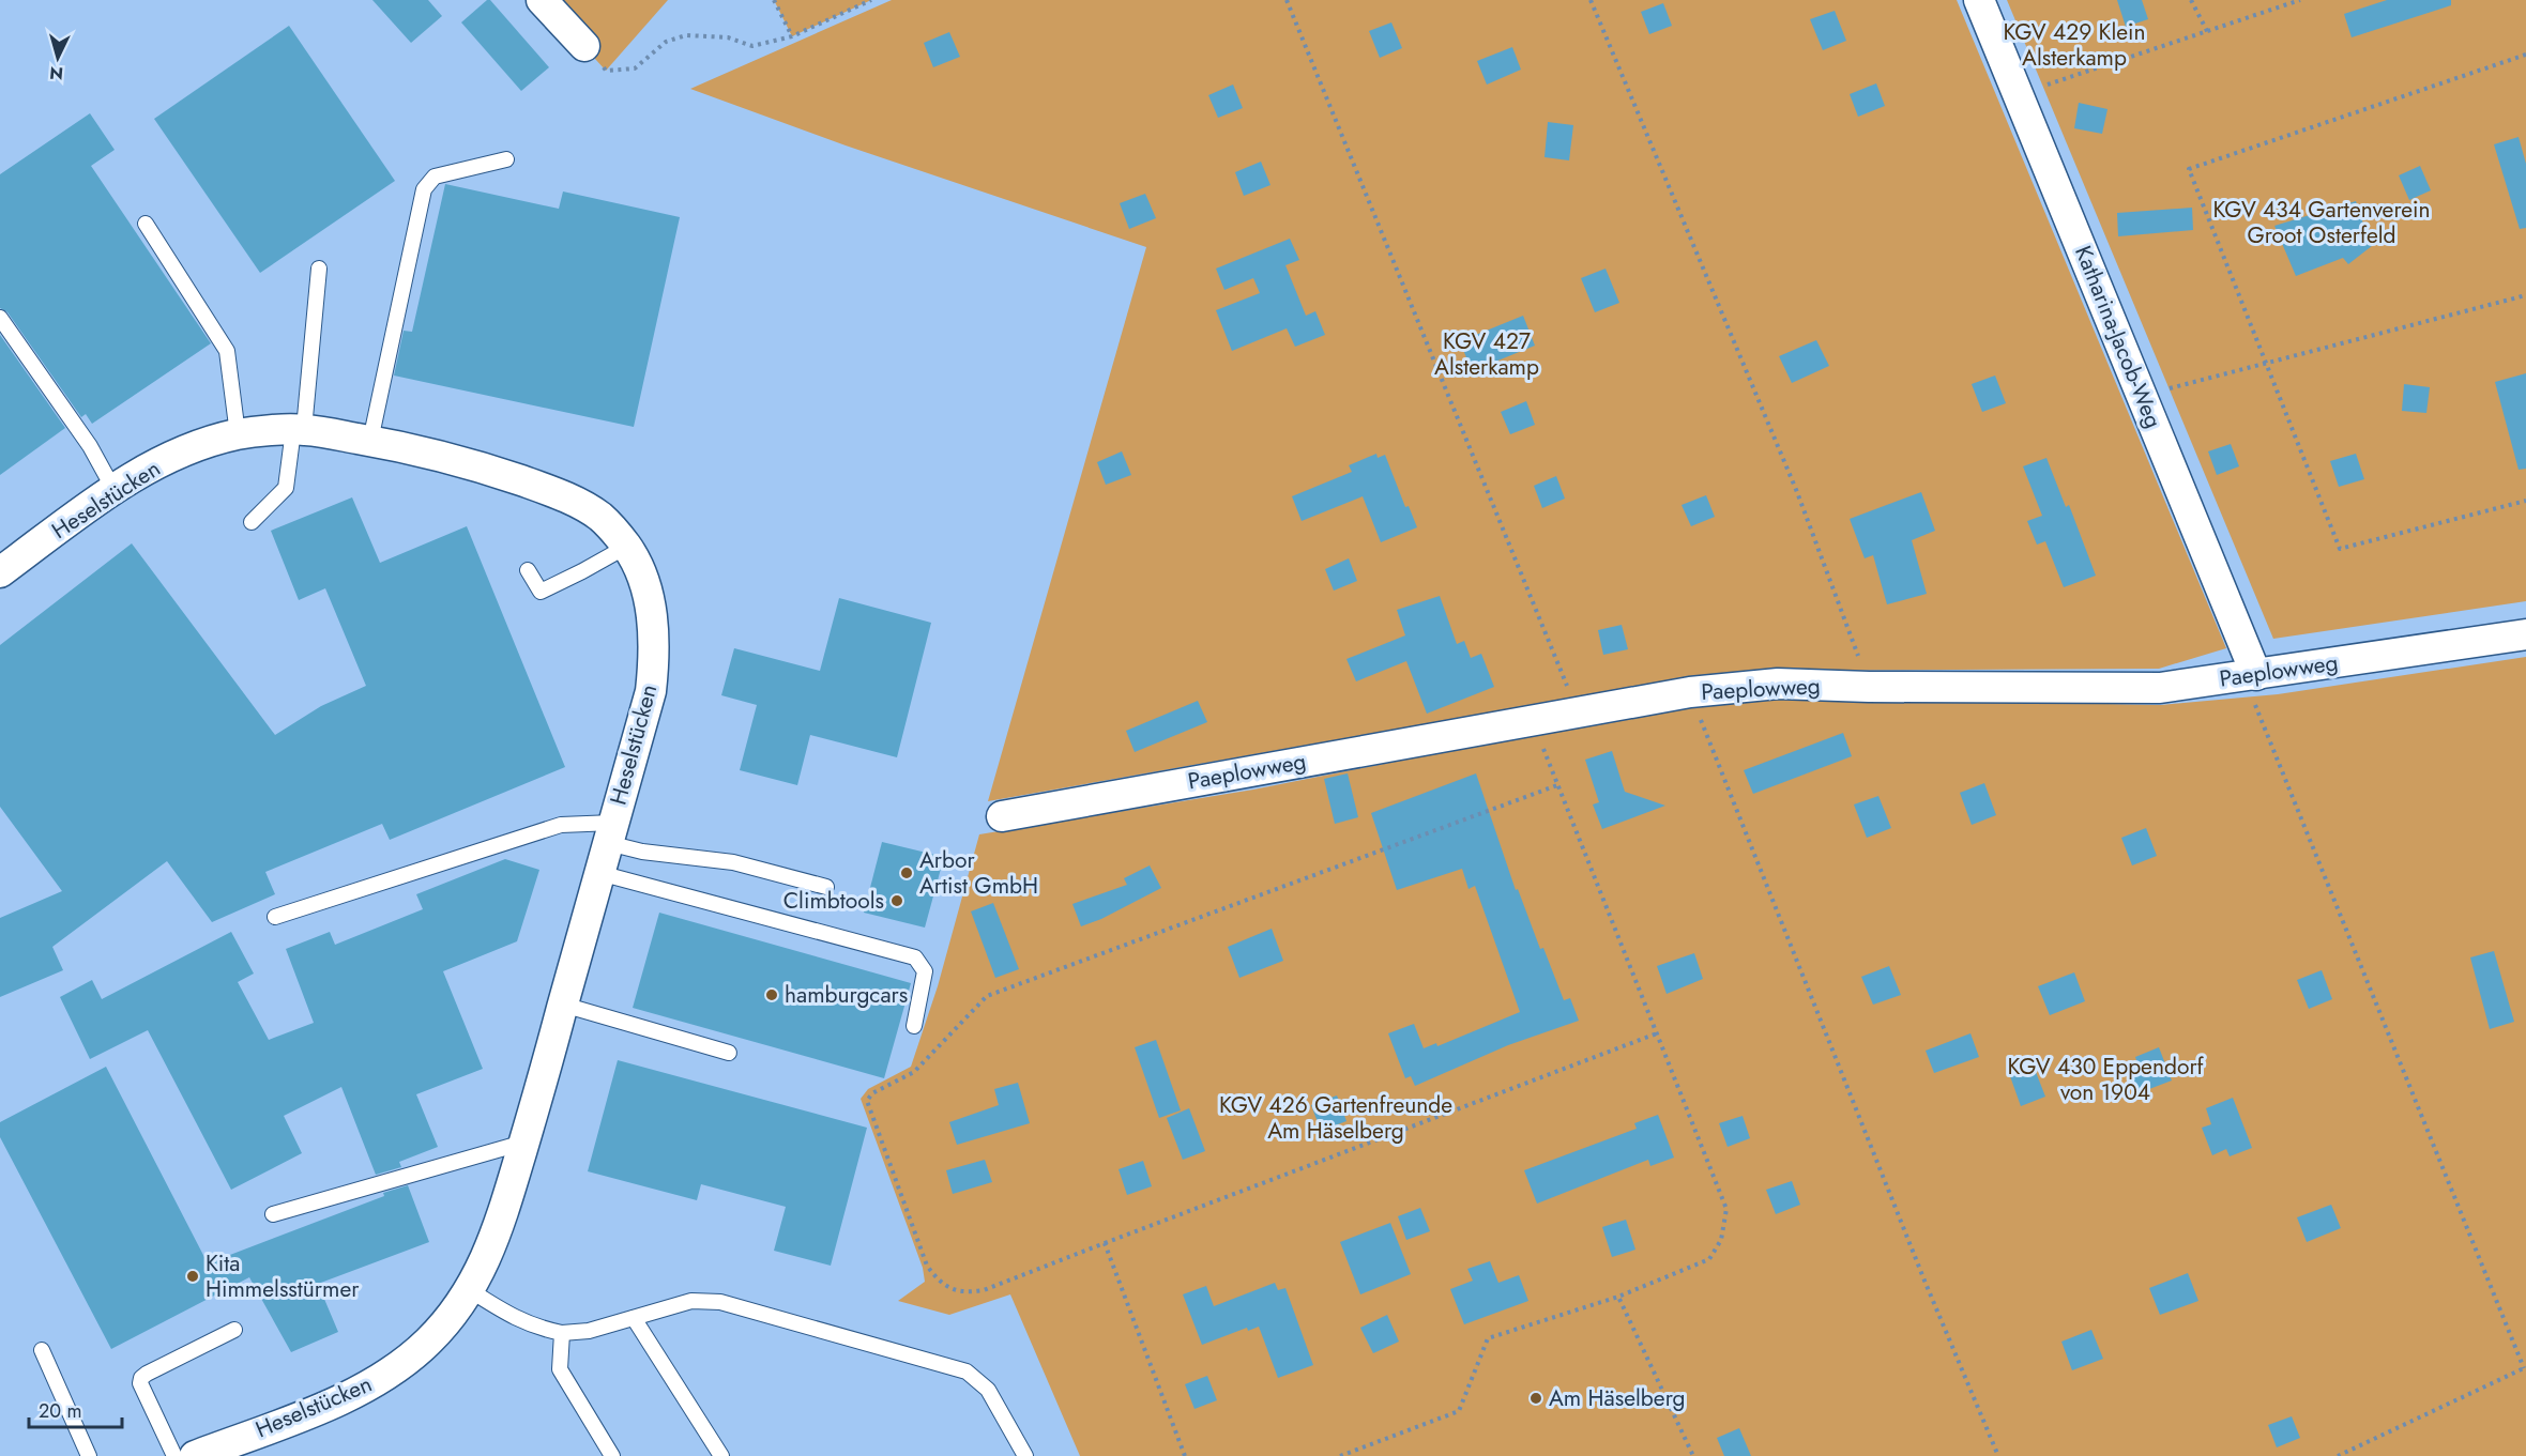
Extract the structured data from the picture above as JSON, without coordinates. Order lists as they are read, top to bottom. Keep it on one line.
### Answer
{"streets":{"street":["Katharina-Jacob-Weg","Heselstücken","Paeplowweg"]},"crossings":[["Katharina-Jacob-Weg","Paeplowweg"]],"parks":["KGV 429 Klein Alsterkamp","KGV 434 Gartenverein Groot Osterfeld","KGV 427 Alsterkamp","KGV 430 Eppendorf von 1904","KGV 426 Gartenfreunde Am Häselberg"],"places":["Arbor Artist GmbH","Climbtools","hamburgcars","Kita Himmelsstürmer","Am Häselberg"],"scale_bar":"20 m","north":"bottom"}
